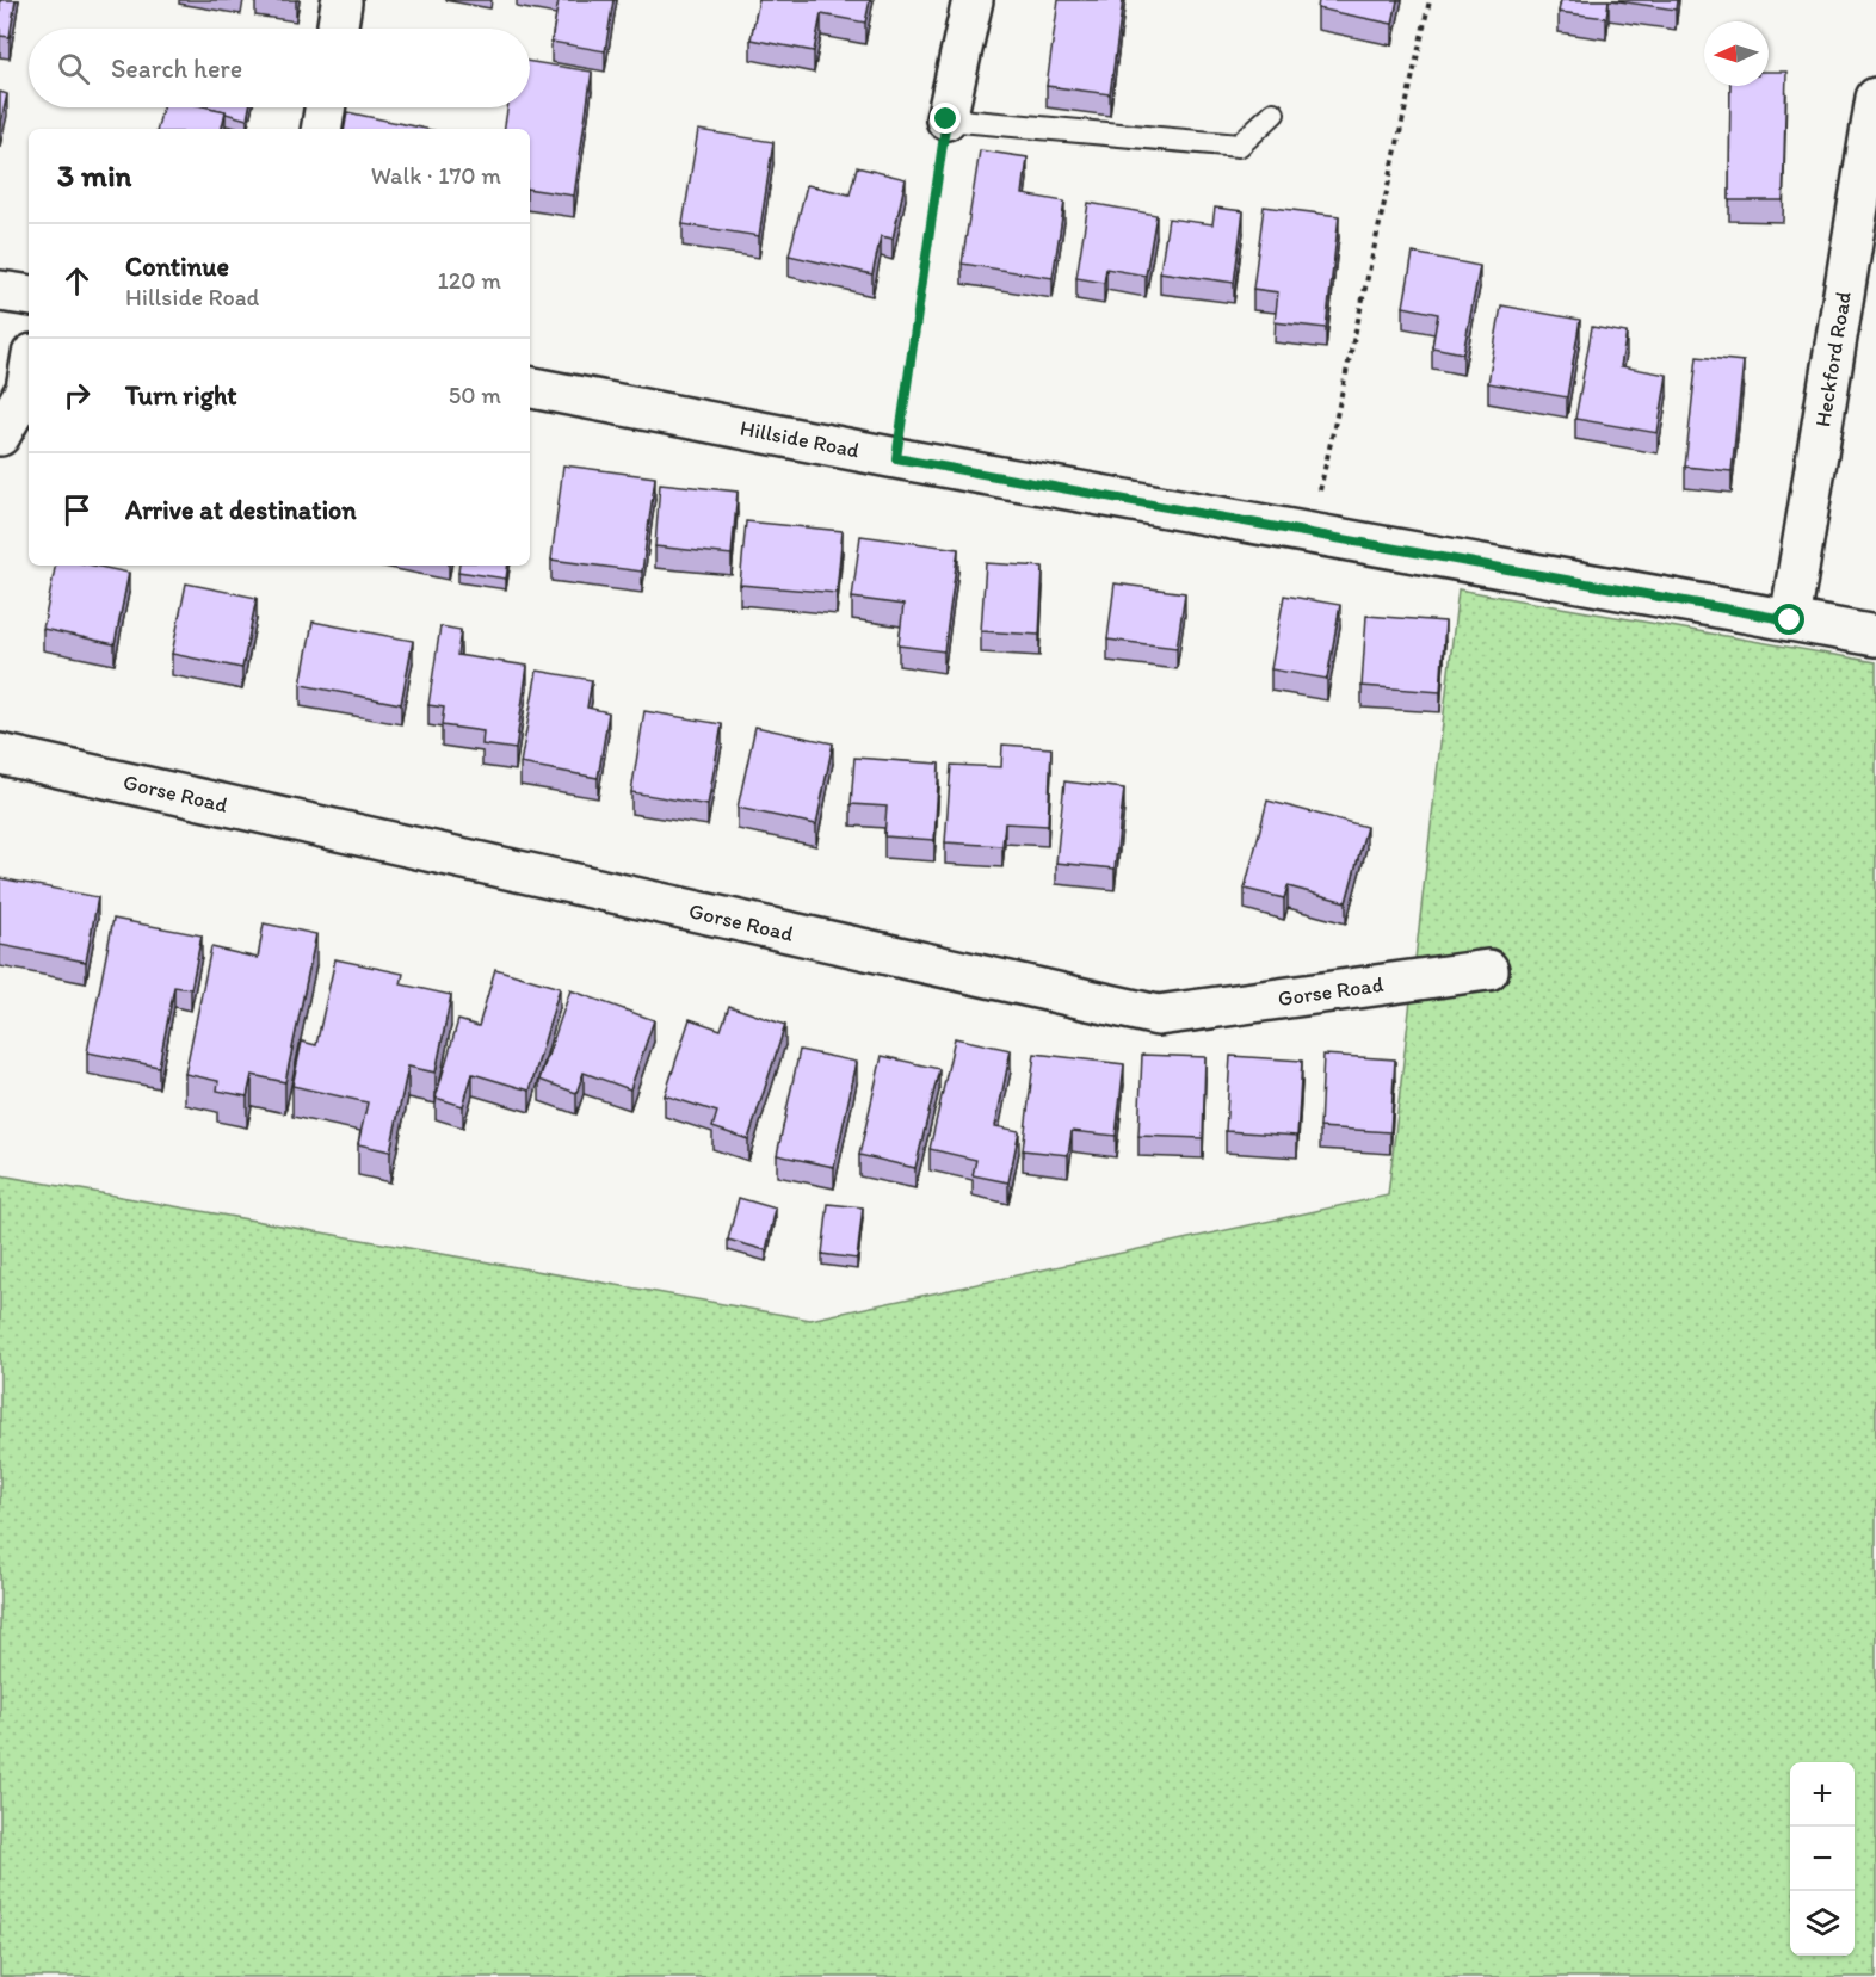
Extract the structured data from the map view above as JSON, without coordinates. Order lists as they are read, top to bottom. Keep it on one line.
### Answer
{"streets":{"street":["Heckford Road","Hillside Road","Gorse Road"]},"crossings":[["Heckford Road","Hillside Road"]],"north":"left","page":{"search":"Search here","heading":["3 min","Walk · 170 m"],"list":[["Continue","Hillside Road","120 m"],["Turn right","50 m"],"Arrive at destination"],"map_buttons":["+","−"]}}
